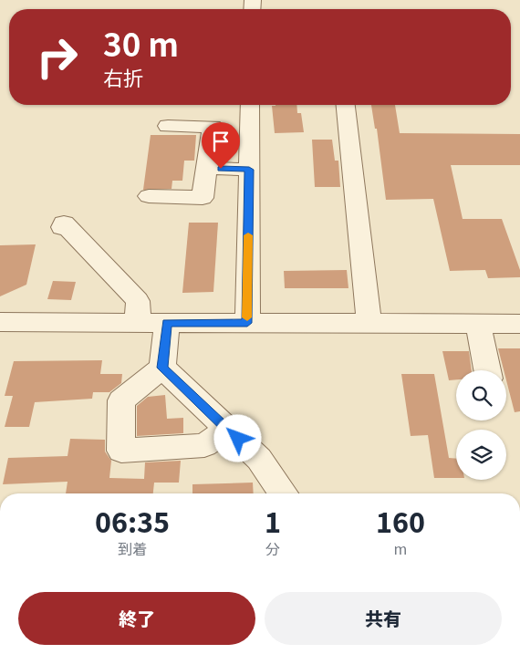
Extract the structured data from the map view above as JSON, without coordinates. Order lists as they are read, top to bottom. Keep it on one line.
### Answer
{"page":{"turn":["30 m","右折"],"eta":["06:35","到着","1","分","160","m"],"buttons":["終了","共有"]}}
